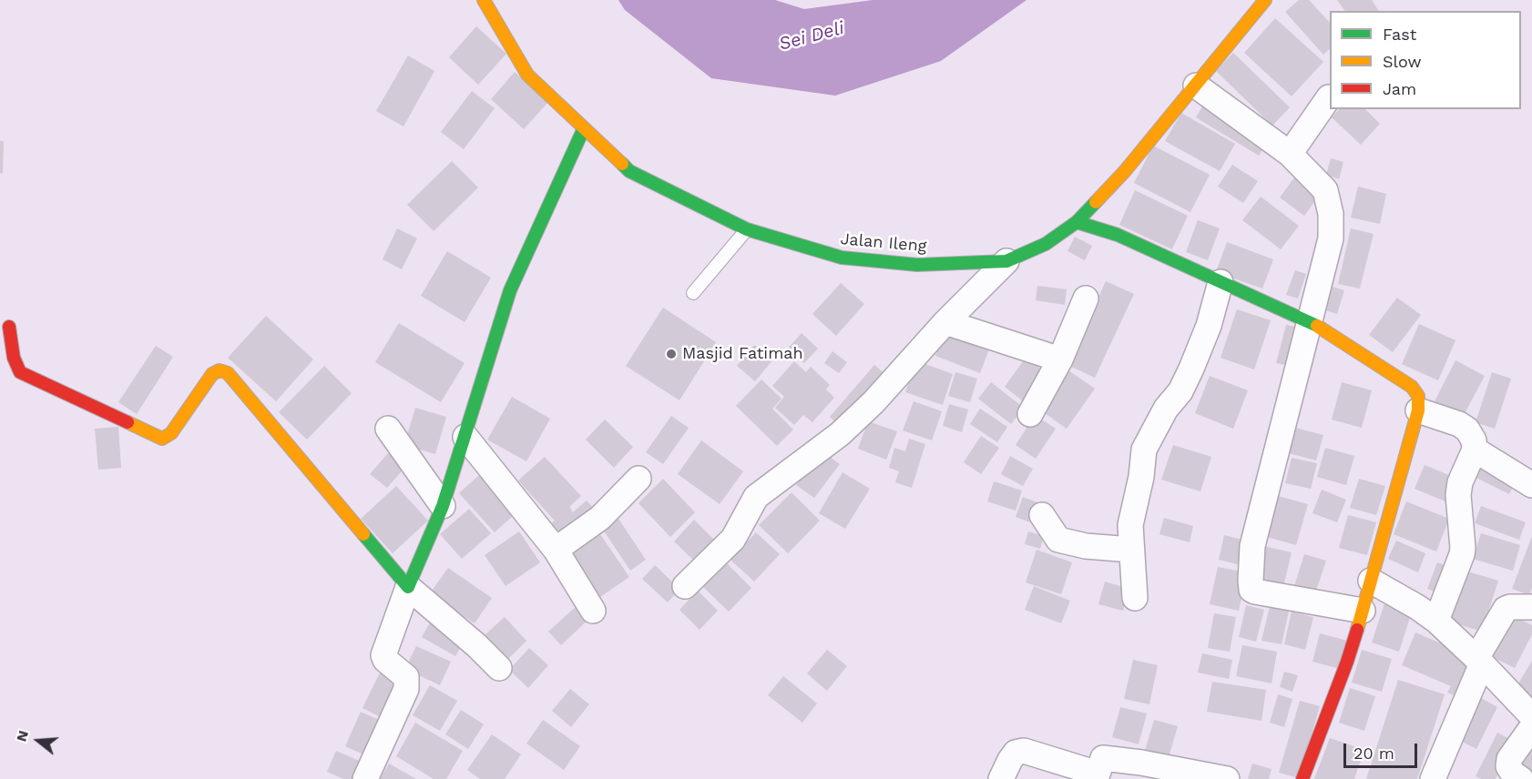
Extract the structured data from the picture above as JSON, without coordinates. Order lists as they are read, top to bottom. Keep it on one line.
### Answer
{"streets":{"street":["Jalan Ileng"]},"water":["Sei Deli"],"places":["Masjid Fatimah"],"legend":["Fast","Slow","Jam"],"scale_bar":"20 m","north":"left"}
